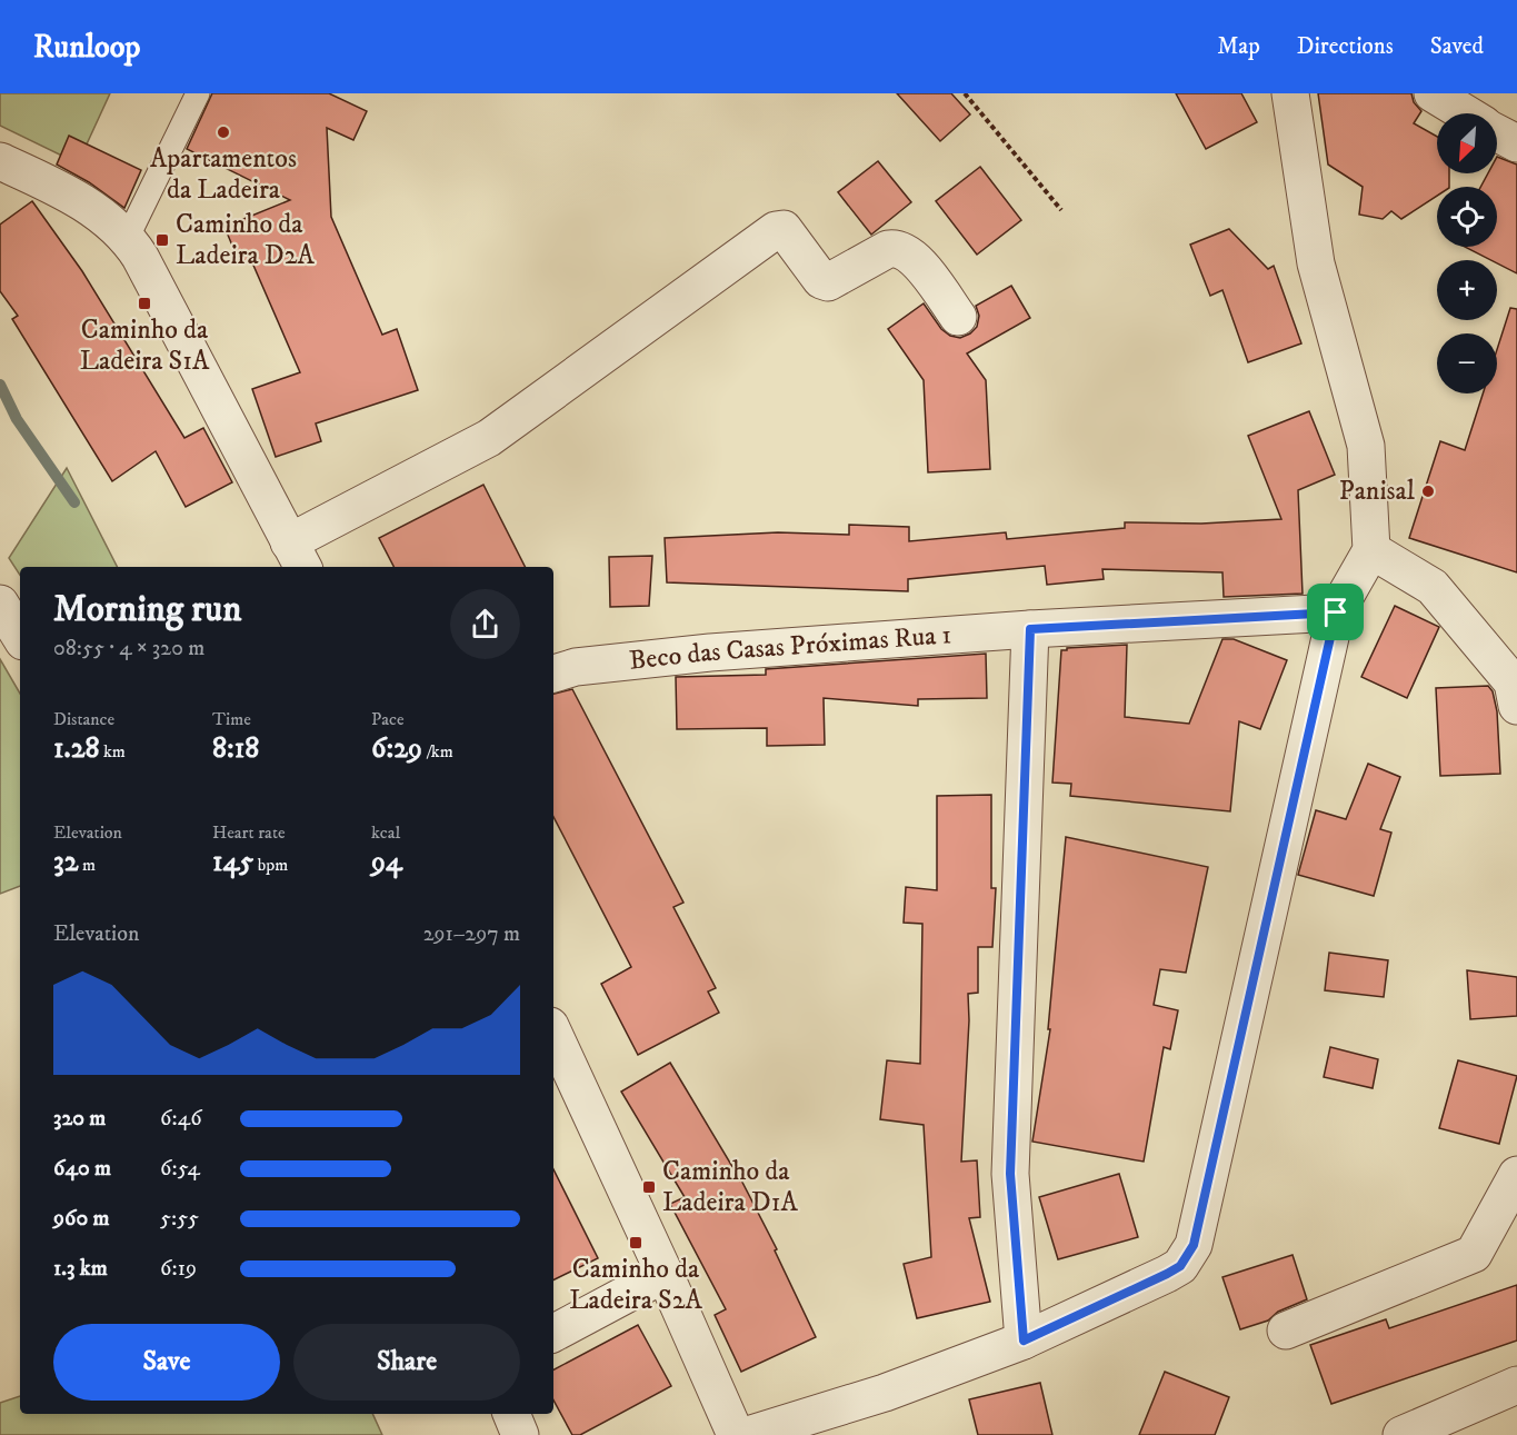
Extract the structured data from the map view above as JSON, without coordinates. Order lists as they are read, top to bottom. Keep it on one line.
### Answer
{"streets":{"street":["Beco das Casas Próximas Rua 1"]},"places":{"other":["Apartamentos da Ladeira","Panisal"],"transit":["Caminho da Ladeira D2A","Caminho da Ladeira S1A","Caminho da Ladeira D1A","Caminho da Ladeira S2A"]},"north":"bottom left","page":{"header":"Runloop","nav":["Map","Directions","Saved"],"map_buttons":["+","−"],"heading":["Morning run","08:55 · 4 × 320 m"],"stats":[["Distance","1.28 km"],["Time","8:18"],["Pace","6:29 /km"],["Elevation","32 m"],["Heart rate","145 bpm"],["kcal","94"]],"chart":["Elevation","291–297 m"],"list":[{"name":"320 m","note":"6:46"},{"name":"640 m","note":"6:54"},{"name":"960 m","note":"5:55"},{"name":"1.3 km","note":"6:19"}],"buttons":["Save","Share"]}}
